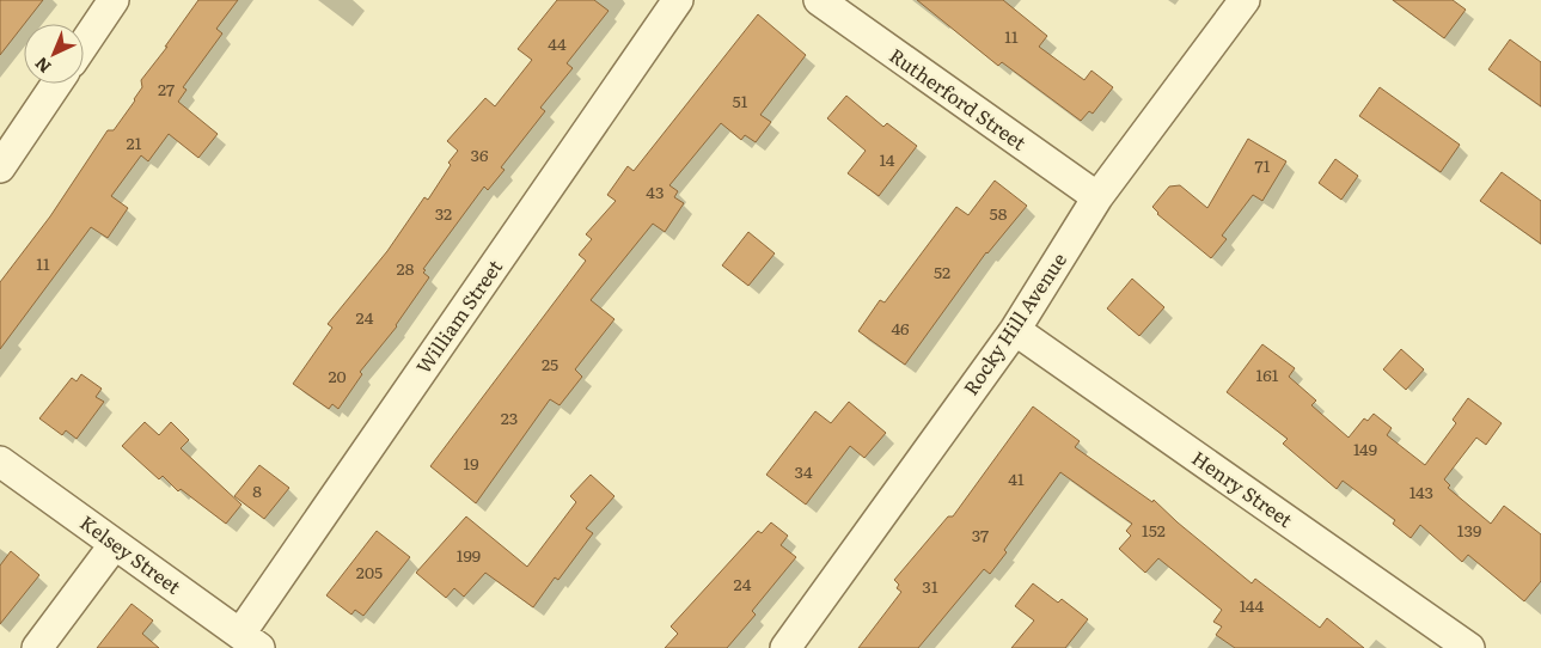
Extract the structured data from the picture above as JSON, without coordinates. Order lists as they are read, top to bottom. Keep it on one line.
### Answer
{"streets":{"street":["Rutherford Street","William Street","Rocky Hill Avenue","Henry Street","Kelsey Street"]},"crossings":[["Rutherford Street","Rocky Hill Avenue"],["William Street","Kelsey Street"],["Rocky Hill Avenue","Henry Street"]],"house_numbers":["11","44","27","51","21","36","14","71","43","32","58","11","28","52","24","46","25","161","20","23","149","19","34","41","8","143","152","139","37","199","205","24","31","144"],"north":"bottom left"}
